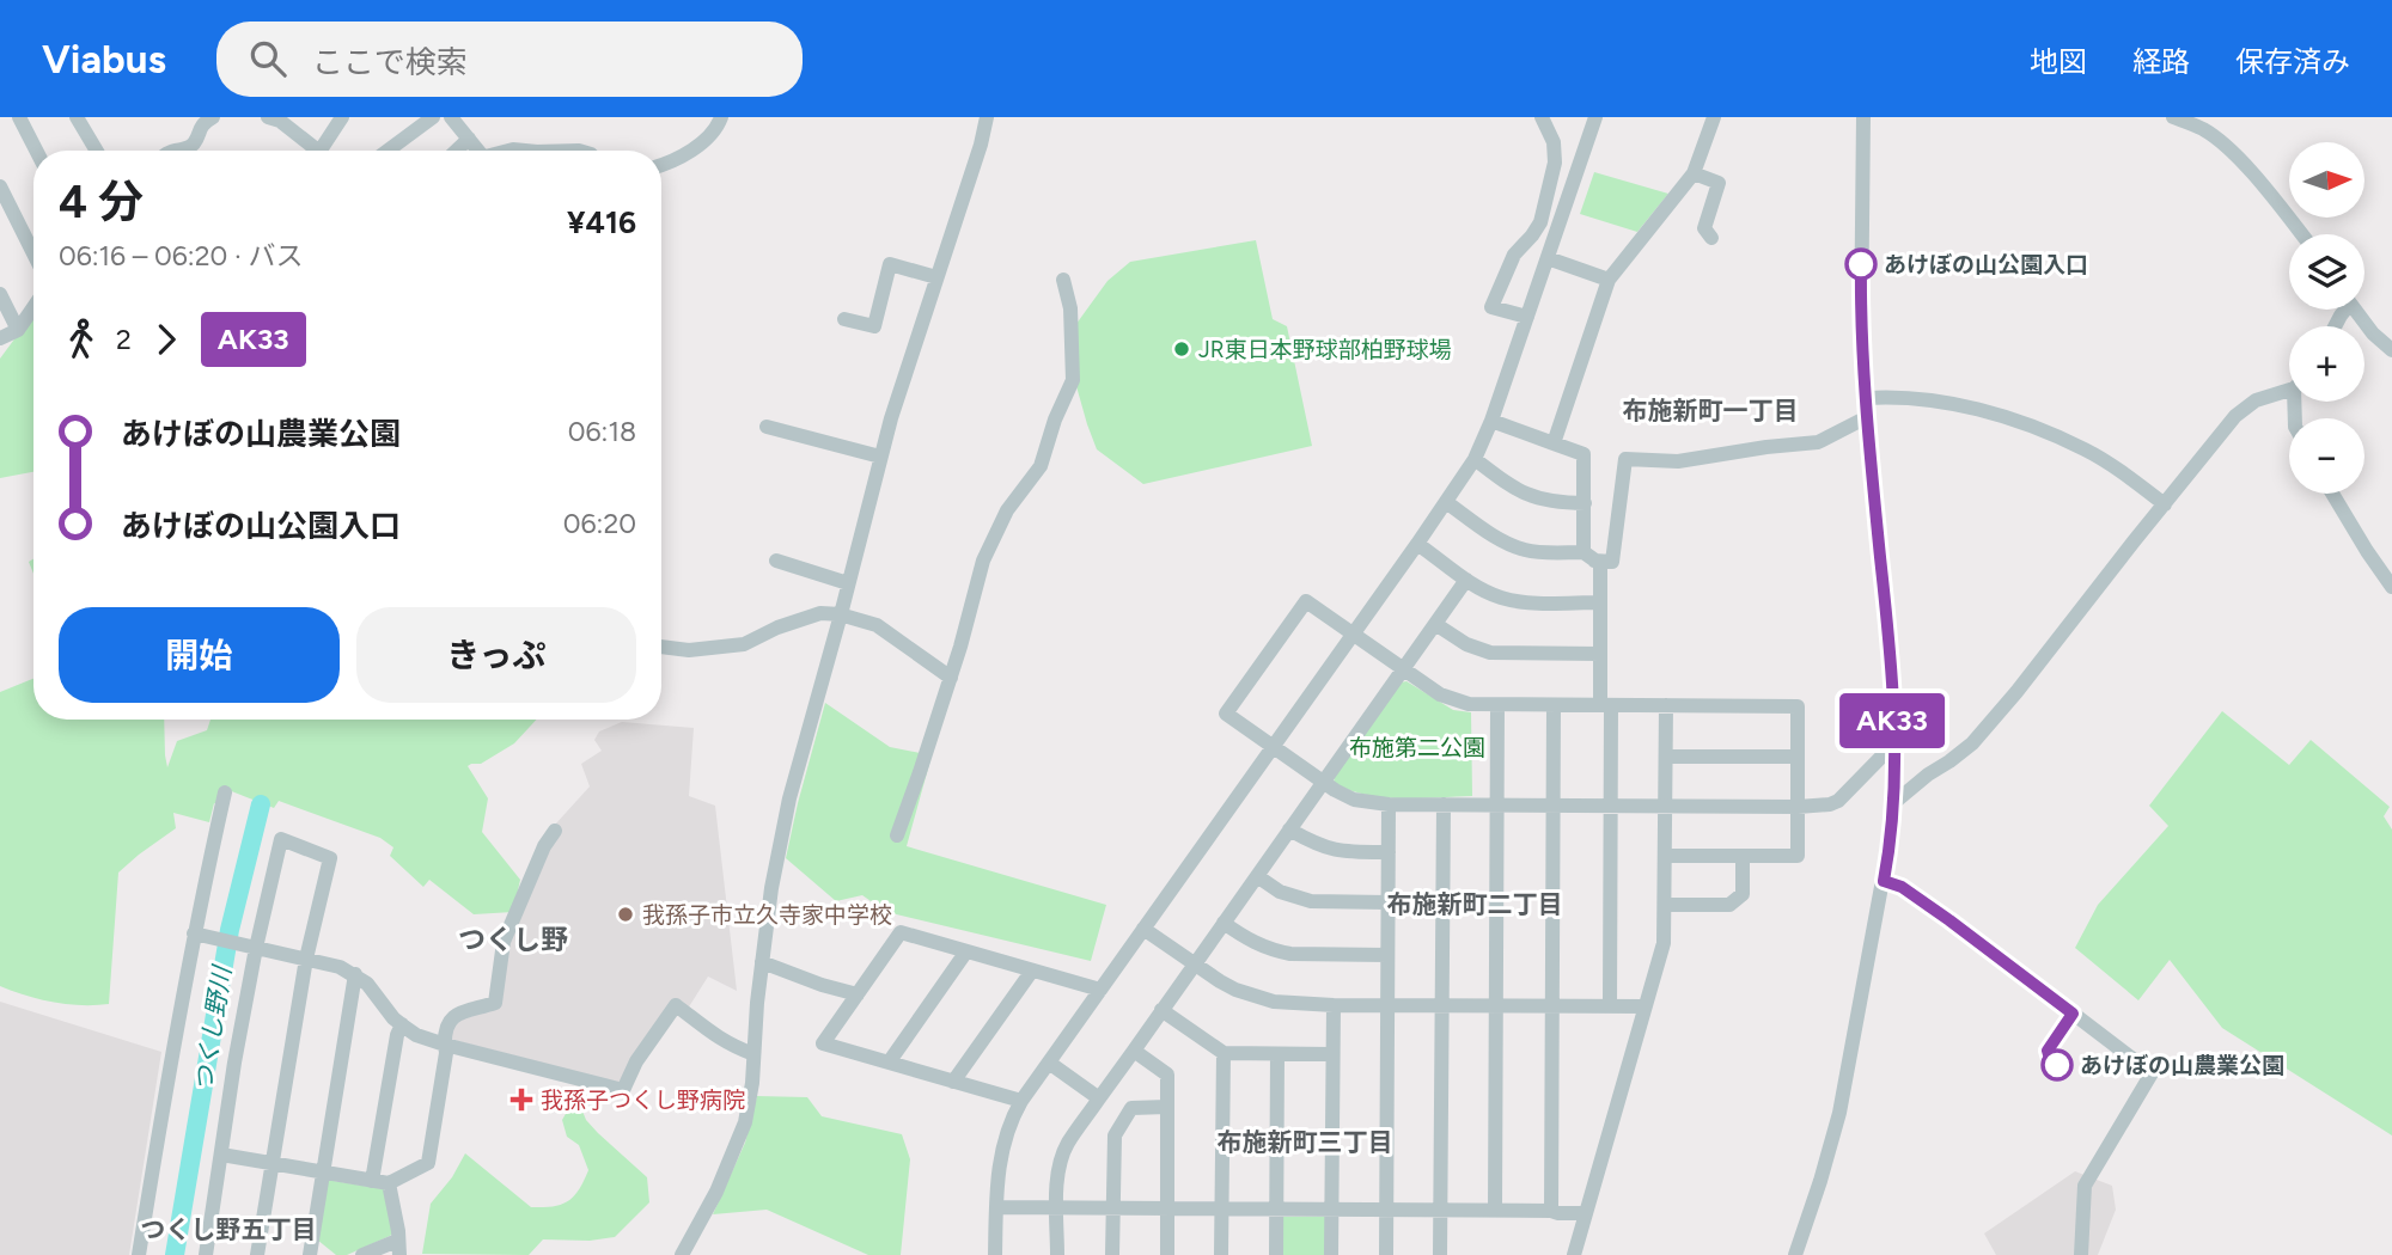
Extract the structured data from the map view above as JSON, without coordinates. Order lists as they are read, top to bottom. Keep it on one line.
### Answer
{"districts":["布施新町一丁目","布施新町二丁目","つくし野","布施新町三丁目","つくし野五丁目"],"water":["つくし野川"],"parks":["布施第二公園"],"places":{"other":["あけぼの山公園入口","JR東日本野球部柏野球場","我孫子市立久寺家中学校","あけぼの山農業公園"],"health":["我孫子つくし野病院"]},"lines":["bus line AK33"],"north":"right","page":{"header":"Viabus","search":"ここで検索","nav":["地図","経路","保存済み"],"on_map":"AK33","map_buttons":["+","−"],"heading":["4 分","06:16 – 06:20 · バス","¥416"],"legs":["2","AK33"],"list":[{"name":"あけぼの山農業公園","value":"06:18"},{"name":"あけぼの山公園入口","value":"06:20"}],"buttons":["開始","きっぷ"]}}
